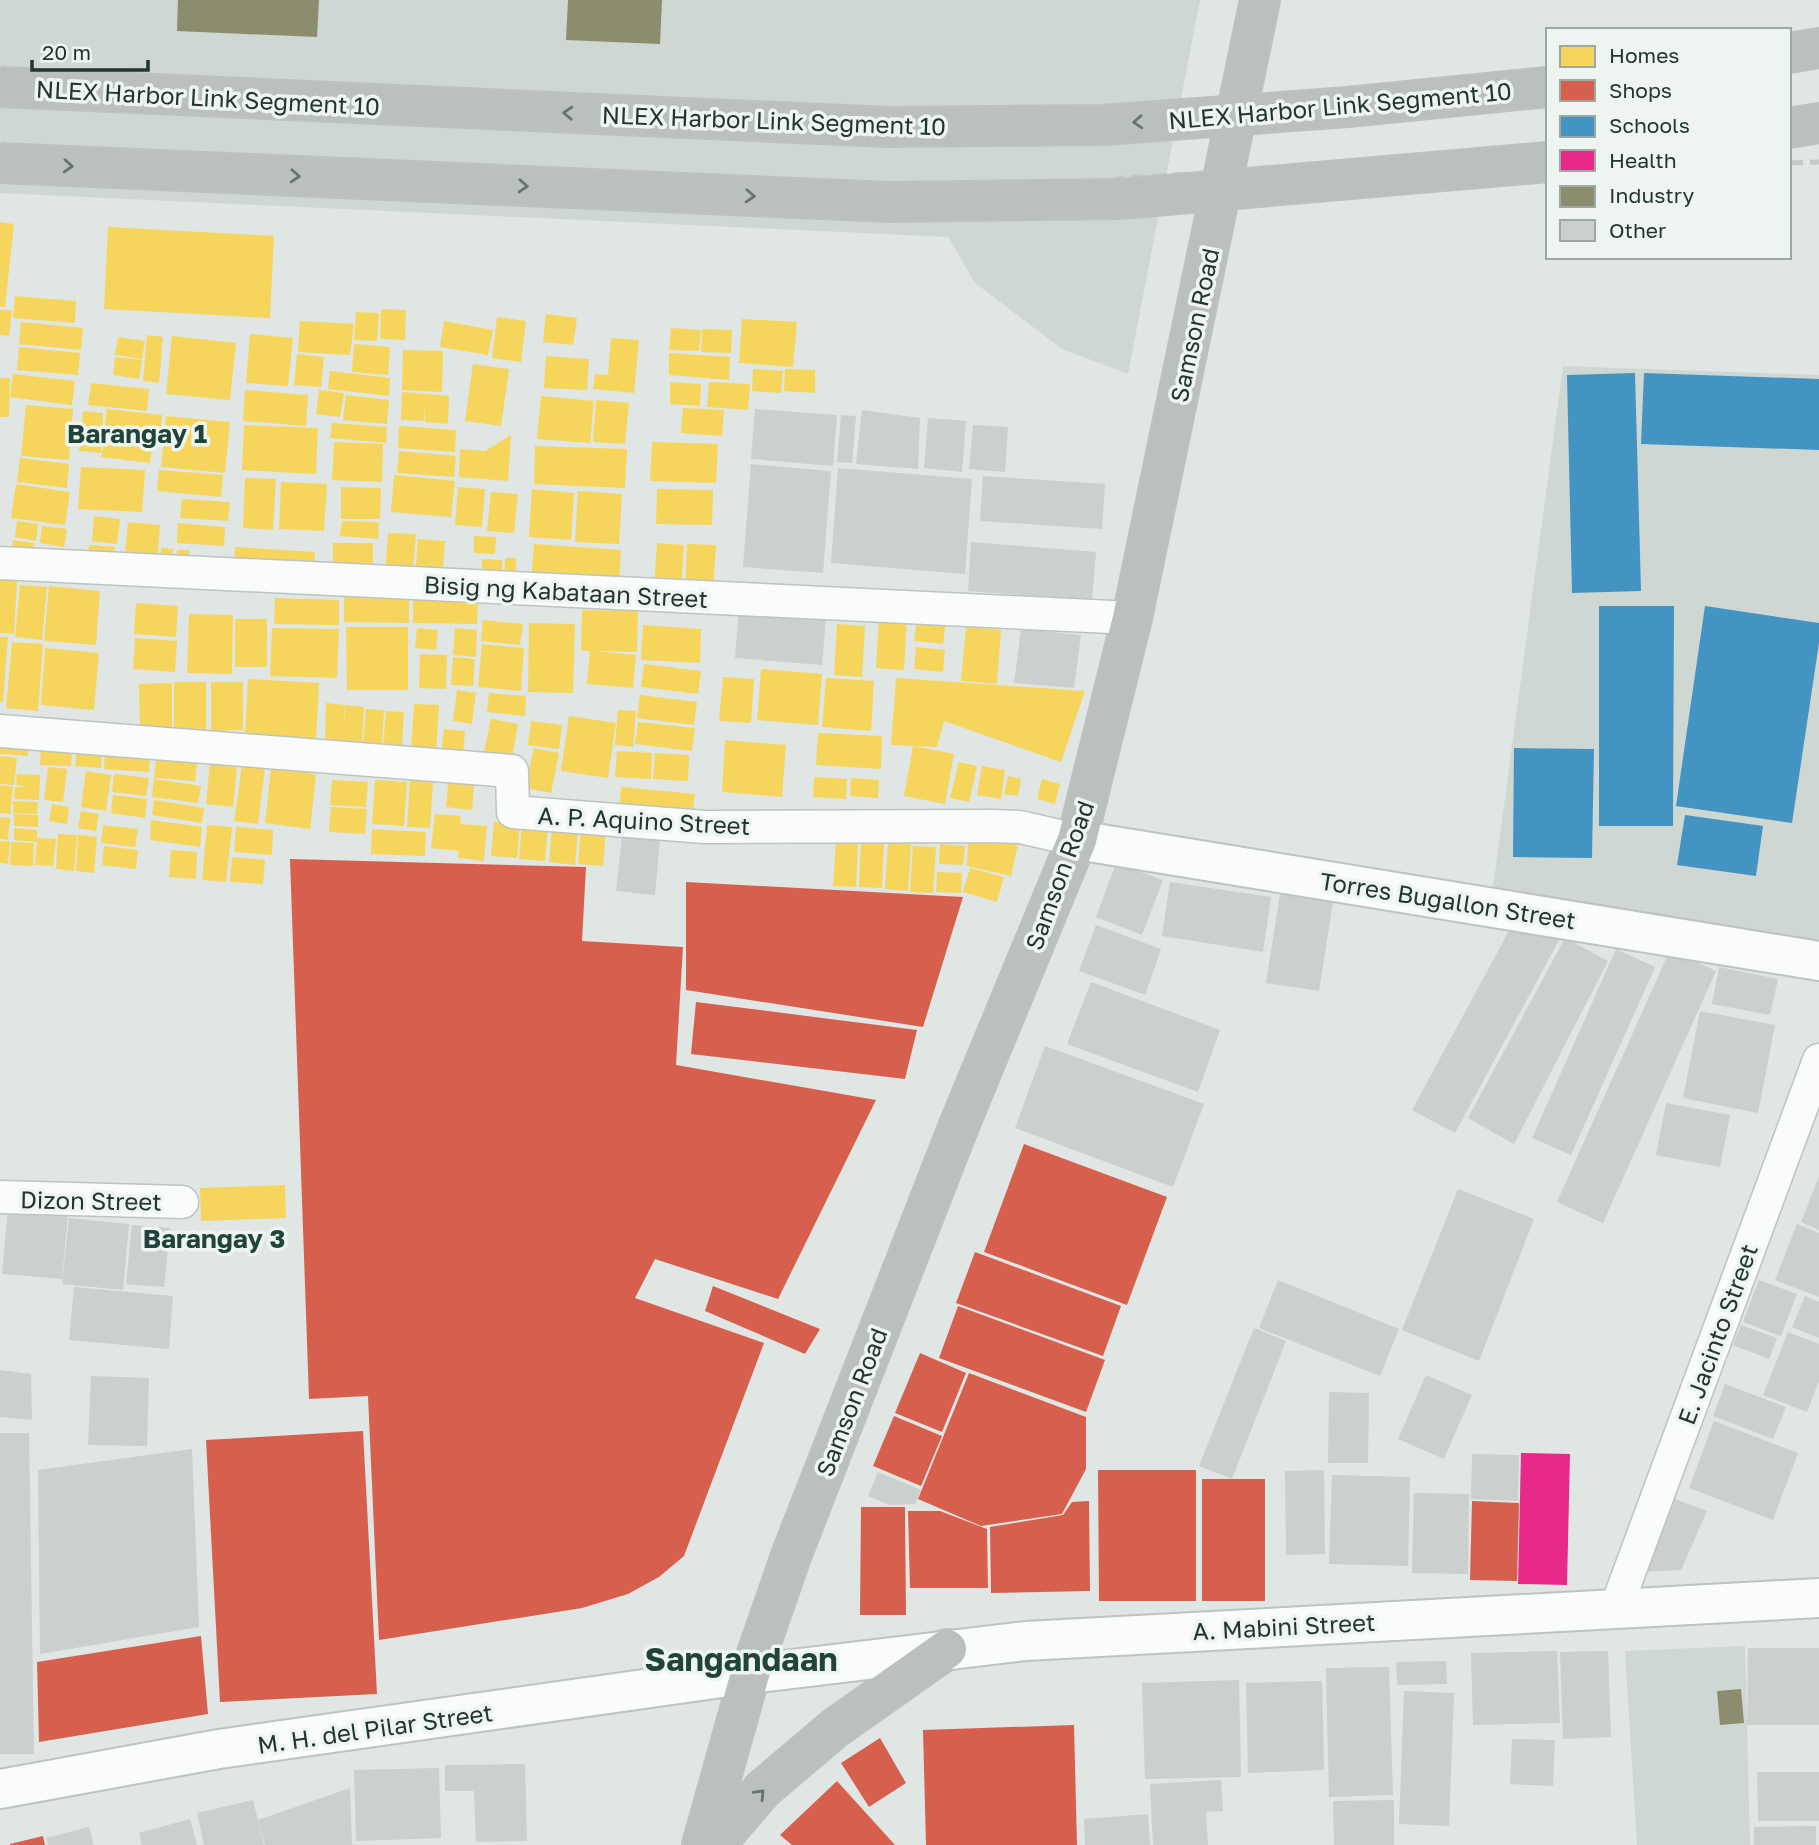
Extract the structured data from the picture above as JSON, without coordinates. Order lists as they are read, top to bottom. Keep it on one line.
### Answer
{"streets":{"highway":["NLEX Harbor Link Segment 10","Samson Road"],"main road":["Torres Bugallon Street","A. Mabini Street","M. H. del Pilar Street"],"street":["Bisig ng Kabataan Street","A. P. Aquino Street","Dizon Street","E. Jacinto Street"]},"crossings":[["Samson Road","Bisig ng Kabataan Street"],["Samson Road","A. P. Aquino Street"],["Samson Road","Torres Bugallon Street"],["Samson Road","A. Mabini Street"],["Samson Road","M. H. del Pilar Street"],["A. P. Aquino Street","Torres Bugallon Street"],["E. Jacinto Street","A. Mabini Street"],["A. Mabini Street","M. H. del Pilar Street"]],"districts":["Barangay 1","Barangay 3","Sangandaan"],"legend":["Homes","Shops","Schools","Health","Industry","Other"],"scale_bar":"20 m"}
